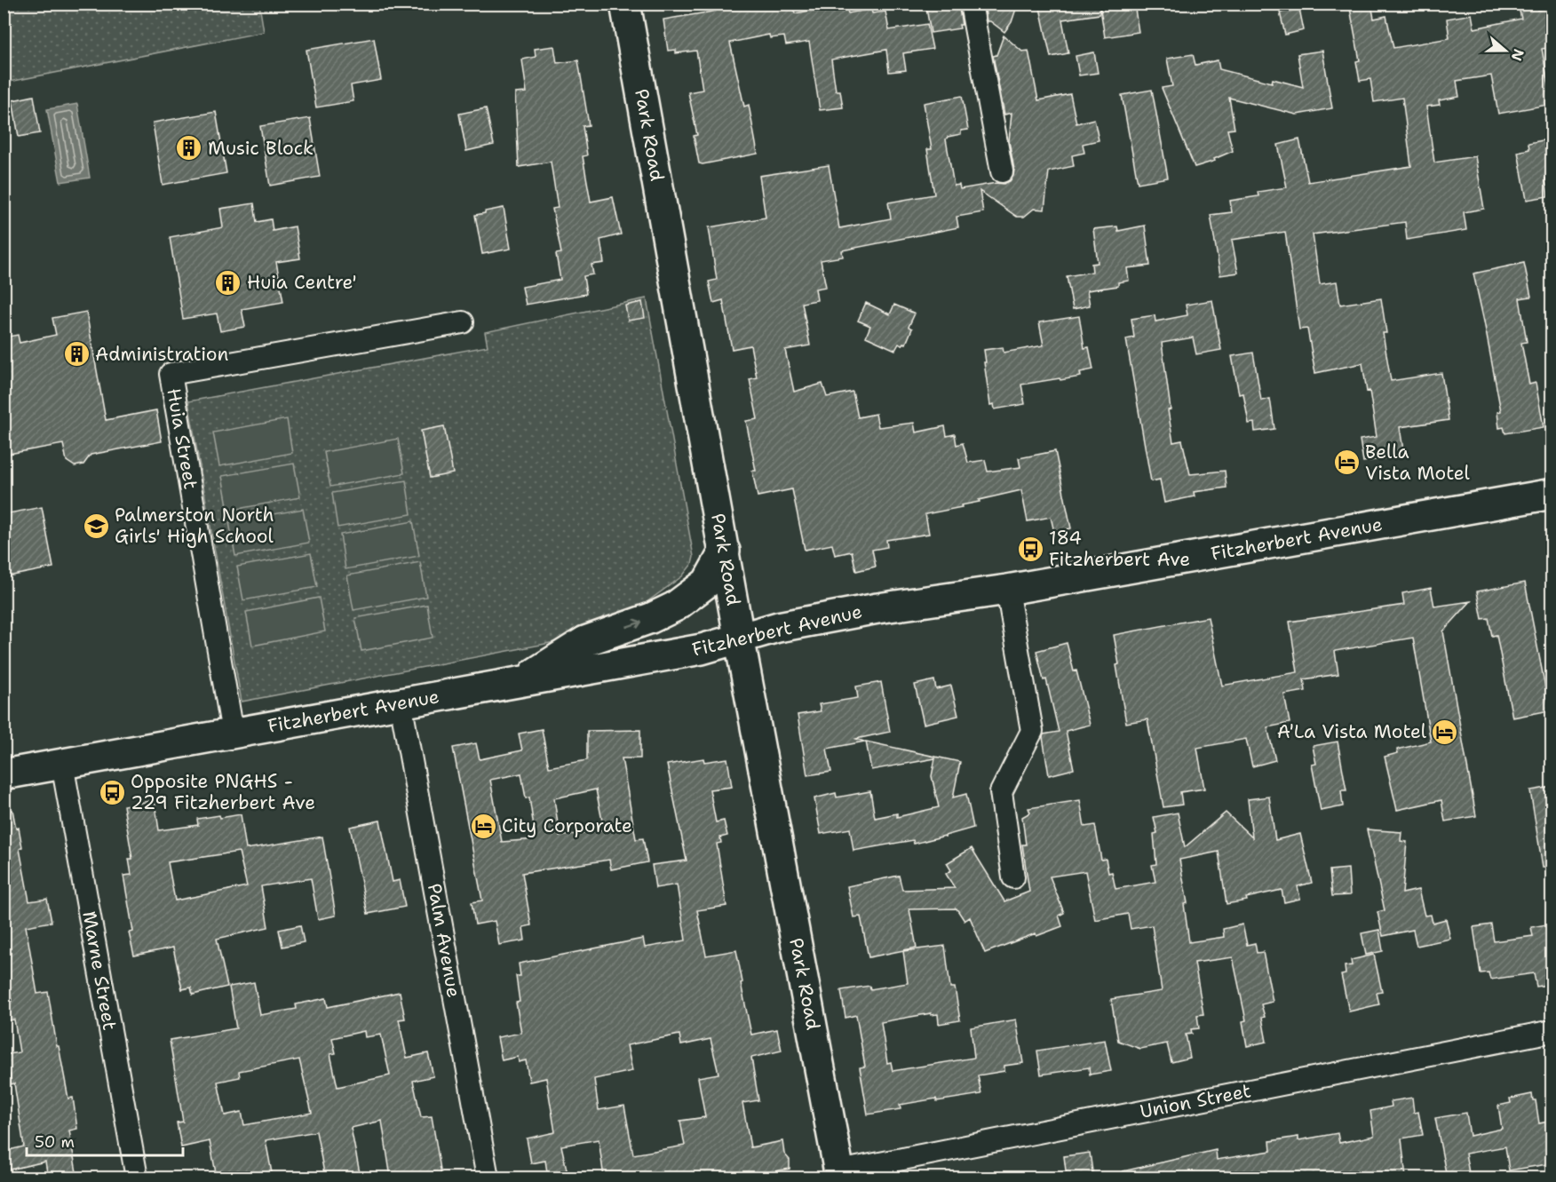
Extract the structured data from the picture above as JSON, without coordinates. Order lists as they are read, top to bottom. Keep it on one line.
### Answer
{"streets":{"main road":["Park Road","Fitzherbert Avenue"],"street":["Huia Street","Palm Avenue","Marne Street","Union Street"]},"crossings":[["Park Road","Fitzherbert Avenue"],["Park Road","Union Street"],["Huia Street","Fitzherbert Avenue"],["Fitzherbert Avenue","Palm Avenue"],["Fitzherbert Avenue","Marne Street"]],"places":{"building":["Music Block","Huia Centre'","Administration"],"hotel":["Bella Vista Motel","A'La Vista Motel","City Corporate"],"school or university":["Palmerston North Girls' High School"],"bus stop":["184 Fitzherbert Ave","Opposite PNGHS - 229 Fitzherbert Ave"]},"scale_bar":"50 m","north":"right"}
